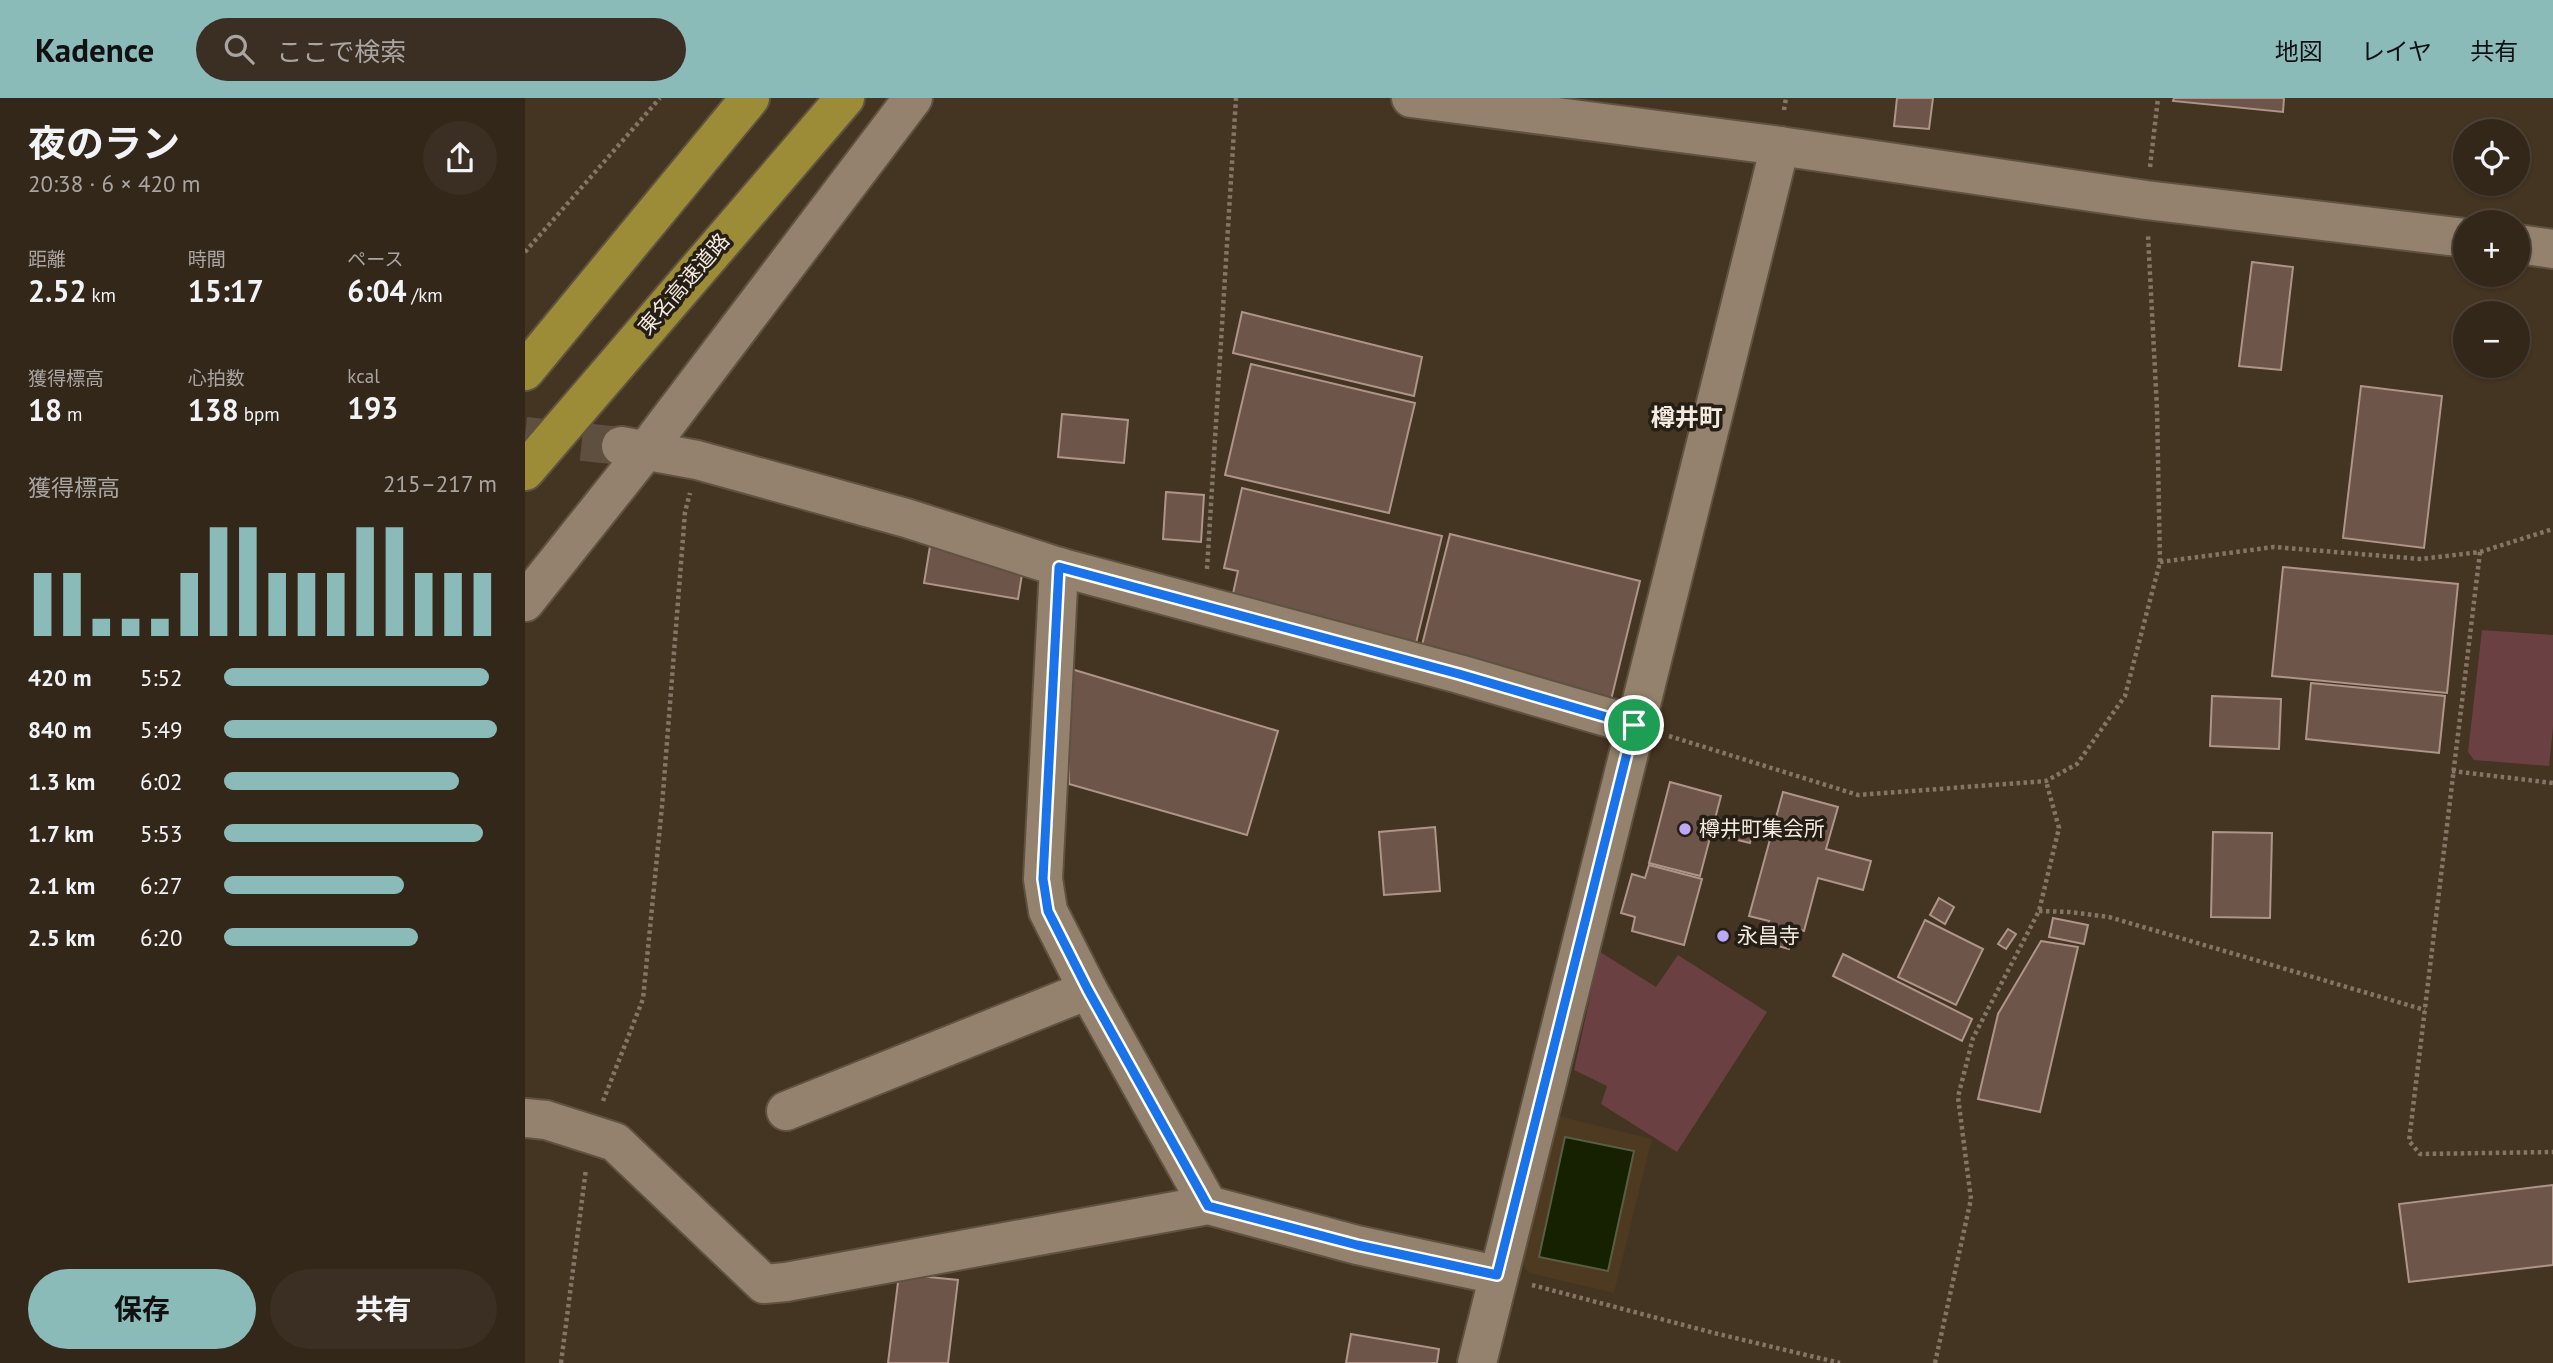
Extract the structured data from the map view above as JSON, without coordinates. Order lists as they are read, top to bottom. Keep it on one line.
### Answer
{"streets":{"highway":["東名高速道路"]},"districts":["樽井町"],"places":["樽井町集会所","永昌寺"],"page":{"header":"Kadence","search":"ここで検索","nav":["地図","レイヤ","共有"],"heading":["夜のラン","20:38 · 6 × 420 m"],"map_buttons":["+","−"],"stats":[["距離","2.52 km"],["時間","15:17"],["ペース","6:04 /km"],["獲得標高","18 m"],["心拍数","138 bpm"],["kcal","193"]],"chart":["獲得標高","215–217 m"],"list":[{"name":"420 m","note":"5:52"},{"name":"840 m","note":"5:49"},{"name":"1.3 km","note":"6:02"},{"name":"1.7 km","note":"5:53"},{"name":"2.1 km","note":"6:27"},{"name":"2.5 km","note":"6:20"}],"buttons":["保存","共有"]}}
